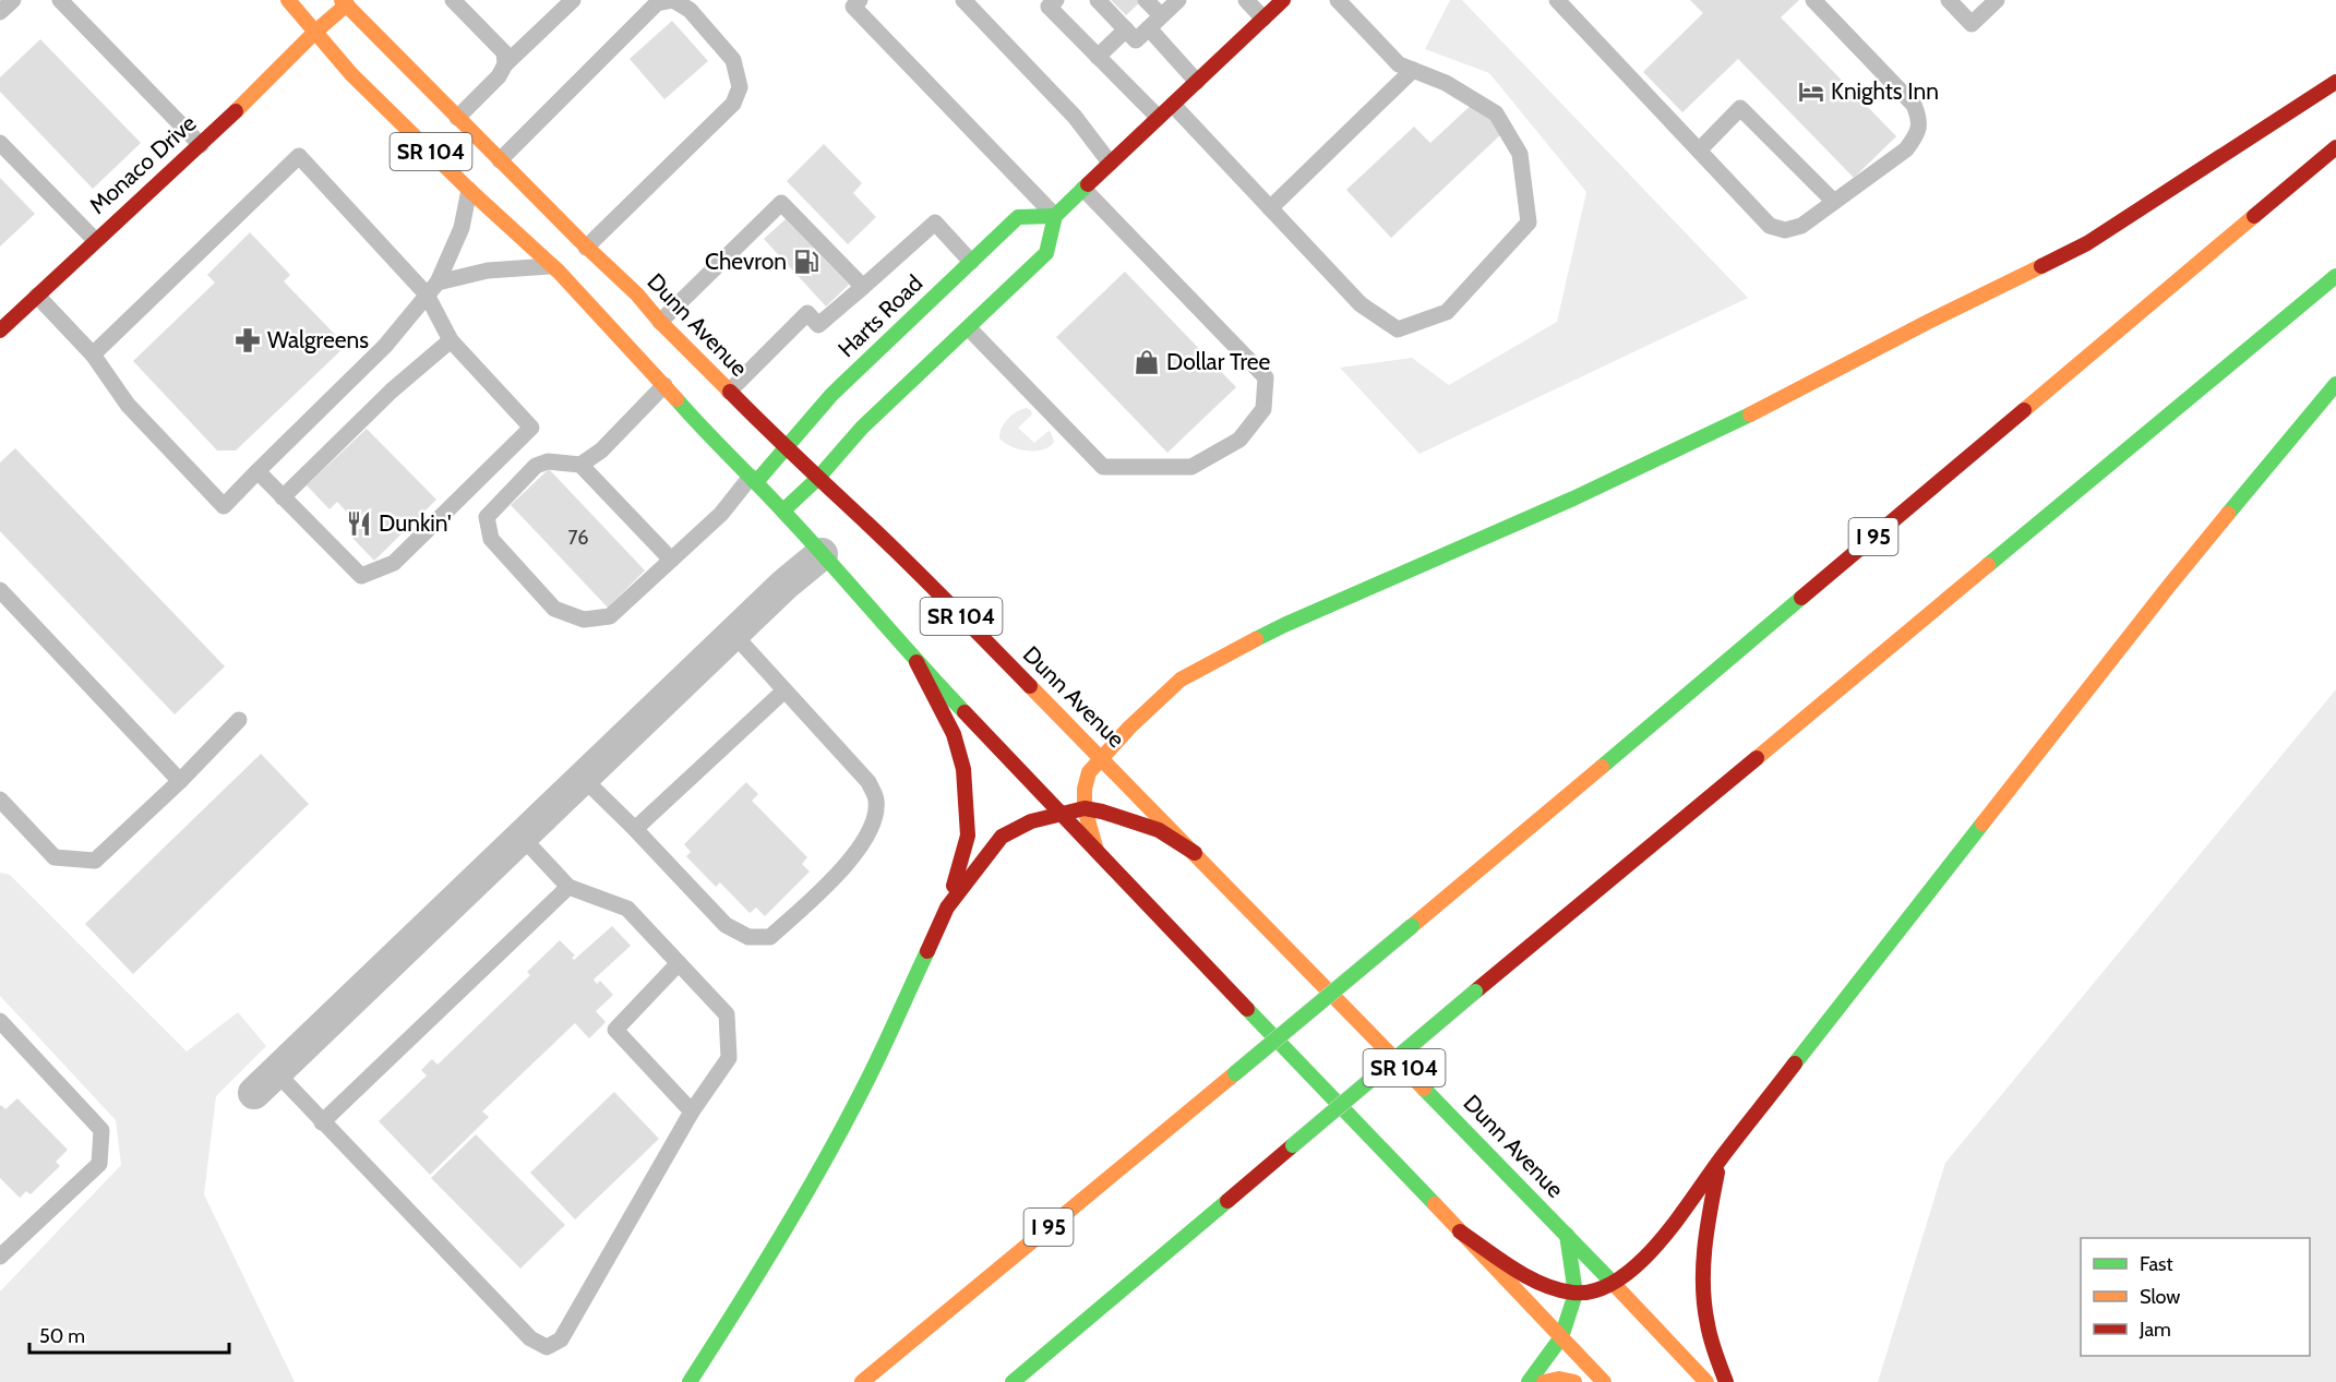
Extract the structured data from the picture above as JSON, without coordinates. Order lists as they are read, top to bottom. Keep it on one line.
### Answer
{"streets":{"main road":["SR 104","Monaco Drive","Harts Road","Dunn Avenue","I 95"]},"crossings":[["SR 104","Monaco Drive"],["SR 104","Harts Road"],["Monaco Drive","Dunn Avenue"],["Harts Road","Dunn Avenue"]],"places":{"hotel":["Knights Inn"],"fuel station":["Chevron"],"pharmacy":["Walgreens"],"shop":["Dollar Tree"],"restaurant":["Dunkin'"]},"house_numbers":["76"],"legend":["Fast","Slow","Jam"],"scale_bar":"50 m"}
